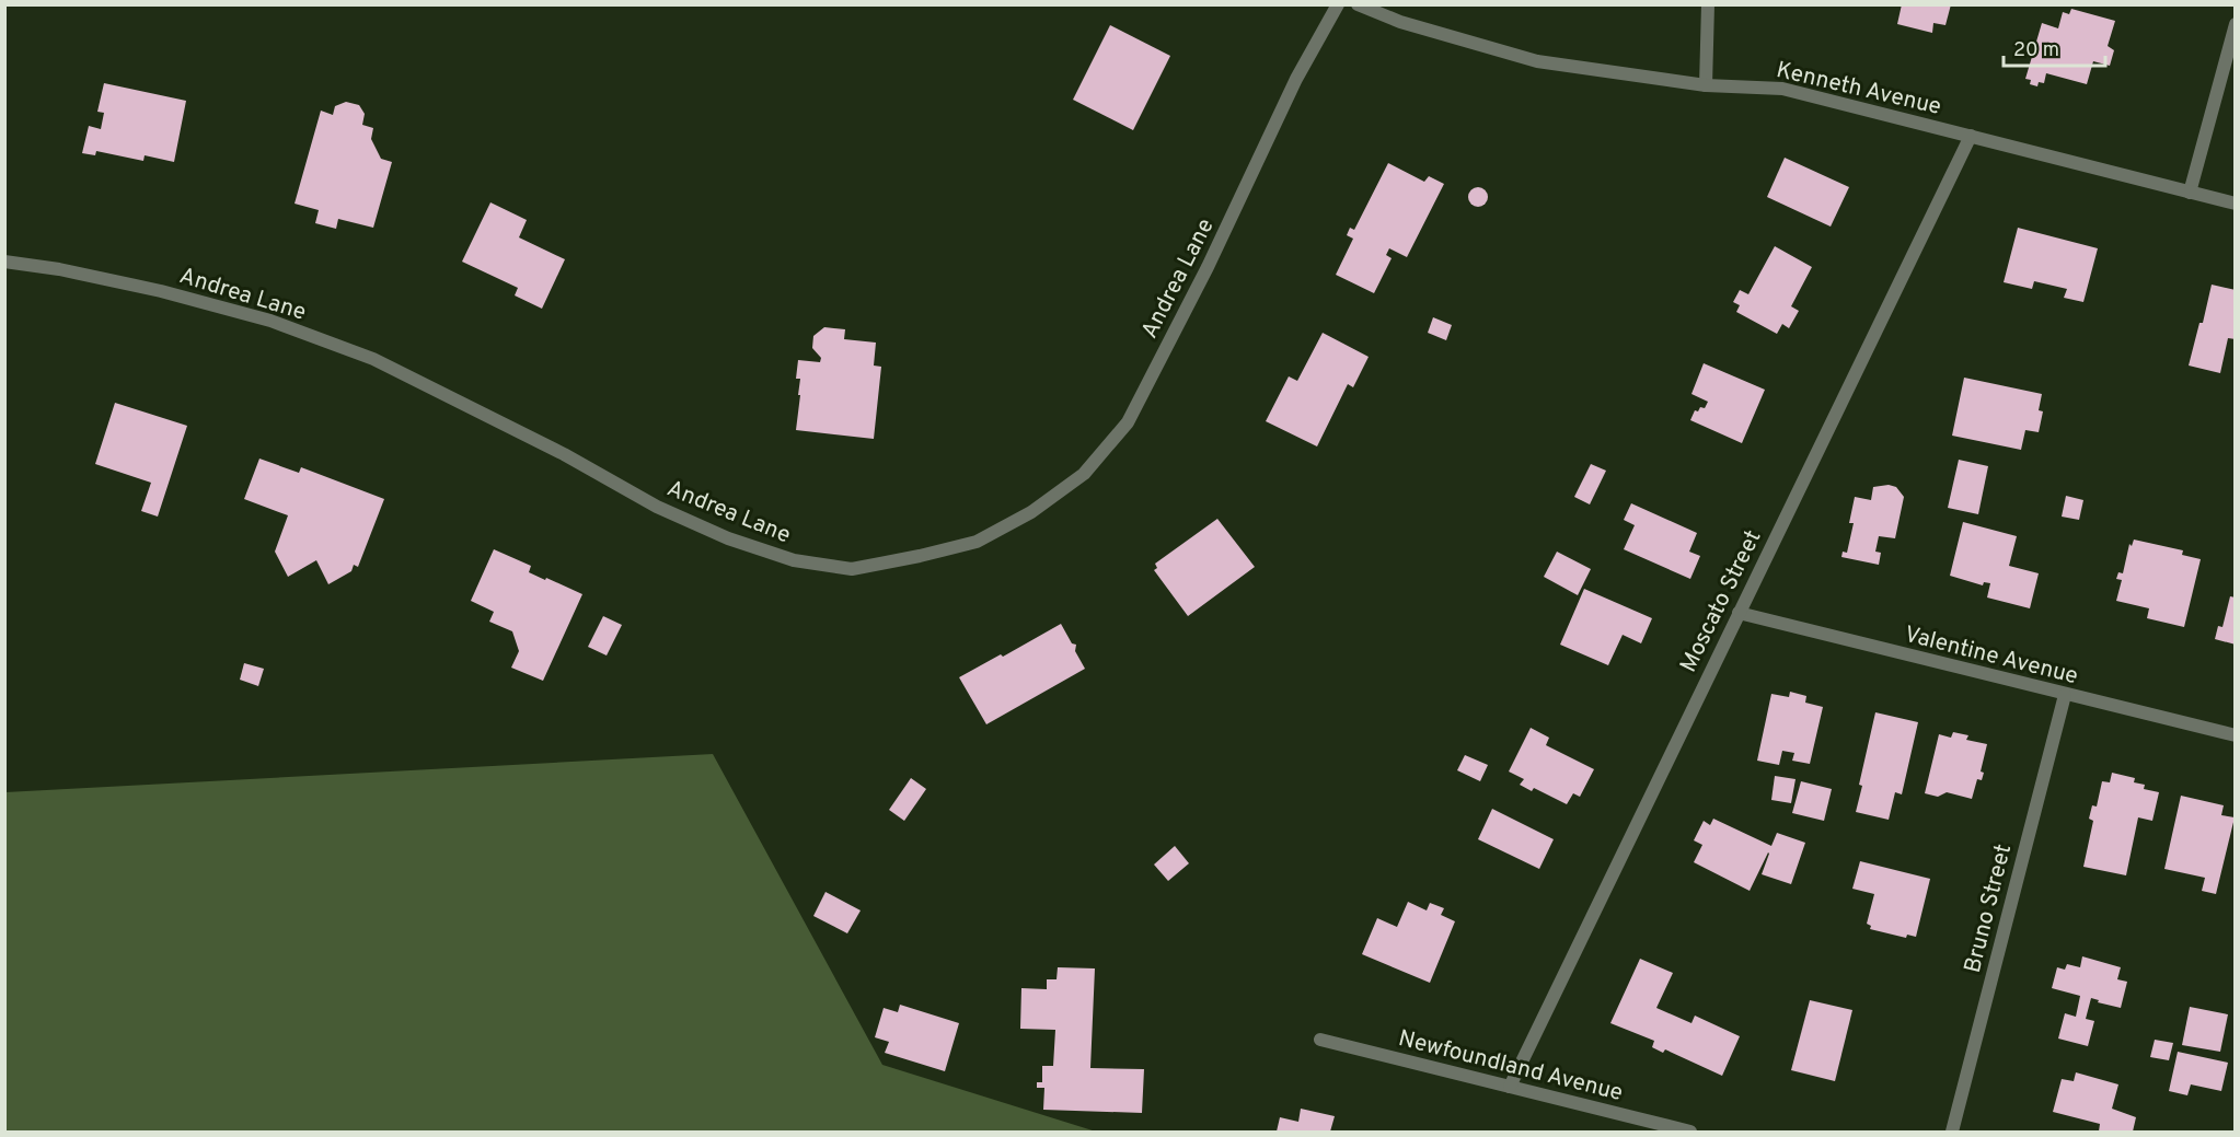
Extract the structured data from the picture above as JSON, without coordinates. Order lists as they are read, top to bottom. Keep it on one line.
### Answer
{"streets":{"street":["Kenneth Avenue","Andrea Lane","Moscato Street","Valentine Avenue","Bruno Street","Newfoundland Avenue"]},"crossings":[["Kenneth Avenue","Moscato Street"],["Moscato Street","Valentine Avenue"],["Moscato Street","Newfoundland Avenue"],["Valentine Avenue","Bruno Street"]],"scale_bar":"20 m"}
